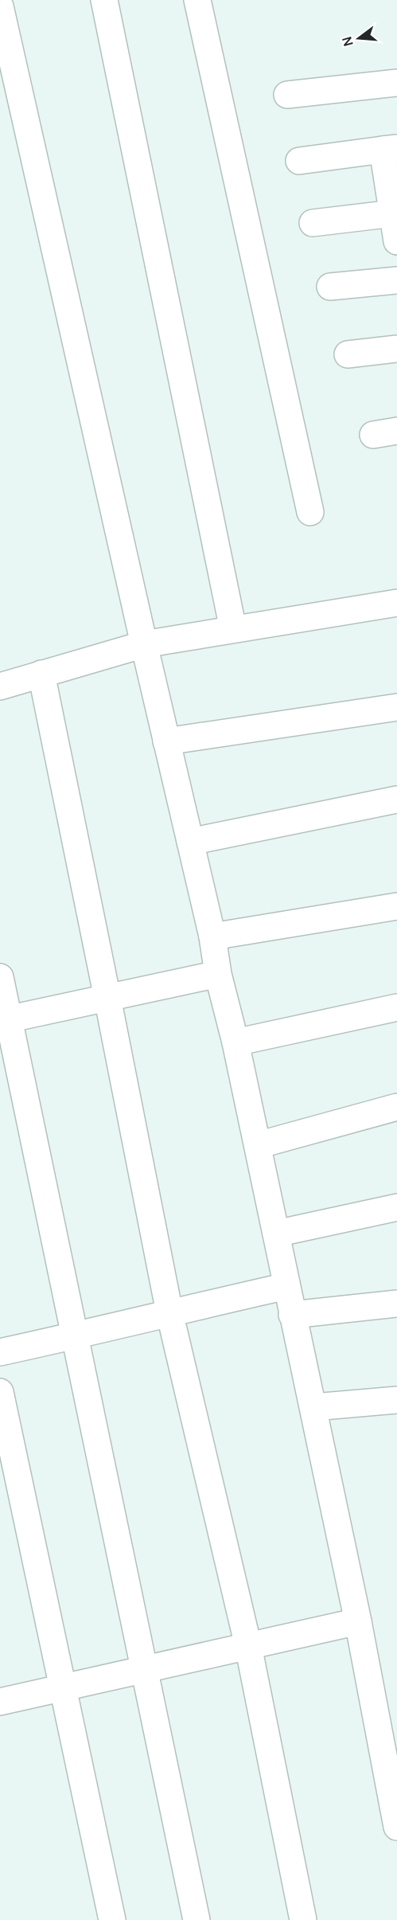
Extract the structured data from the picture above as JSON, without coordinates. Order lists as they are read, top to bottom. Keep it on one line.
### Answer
{"north":"left"}
